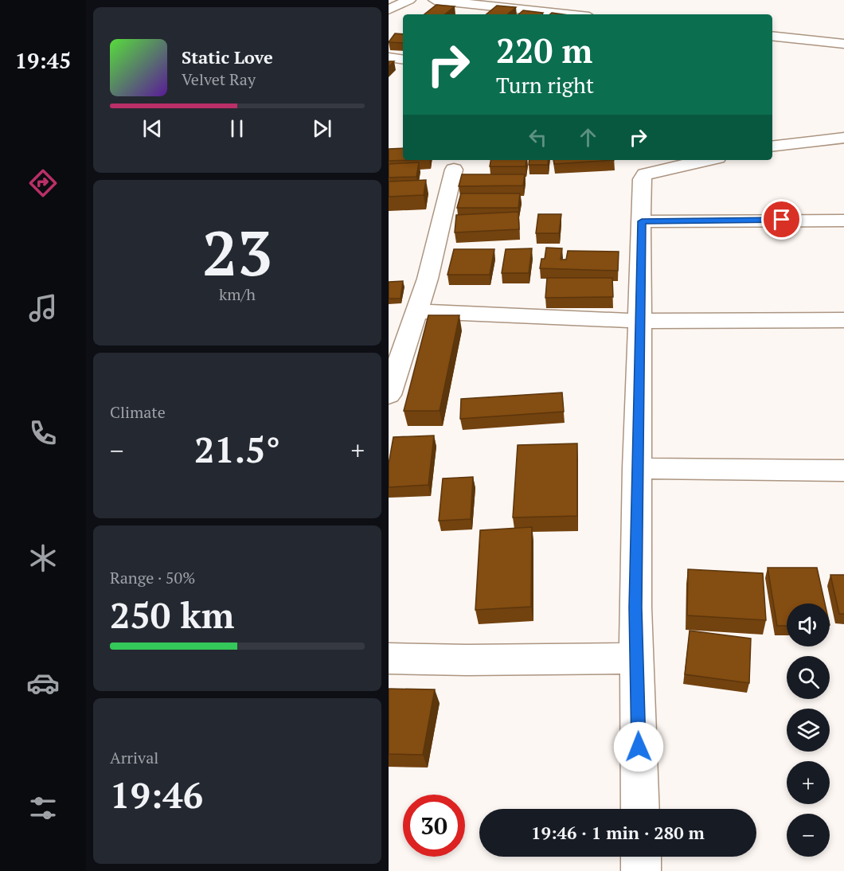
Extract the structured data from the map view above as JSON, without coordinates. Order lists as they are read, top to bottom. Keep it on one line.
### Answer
{"page":{"tabs":"19:45","turn":["220 m","Turn right"],"song":["Static Love","Velvet Ray"],"tile":[["23","km/h"],"Climate",["Range · 50%","250 km"],["Arrival","19:46"]],"heat":["−","21.5°","+"],"map_buttons":["+","−"],"limit":"30","trip":"19:46 · 1 min · 280 m"}}
